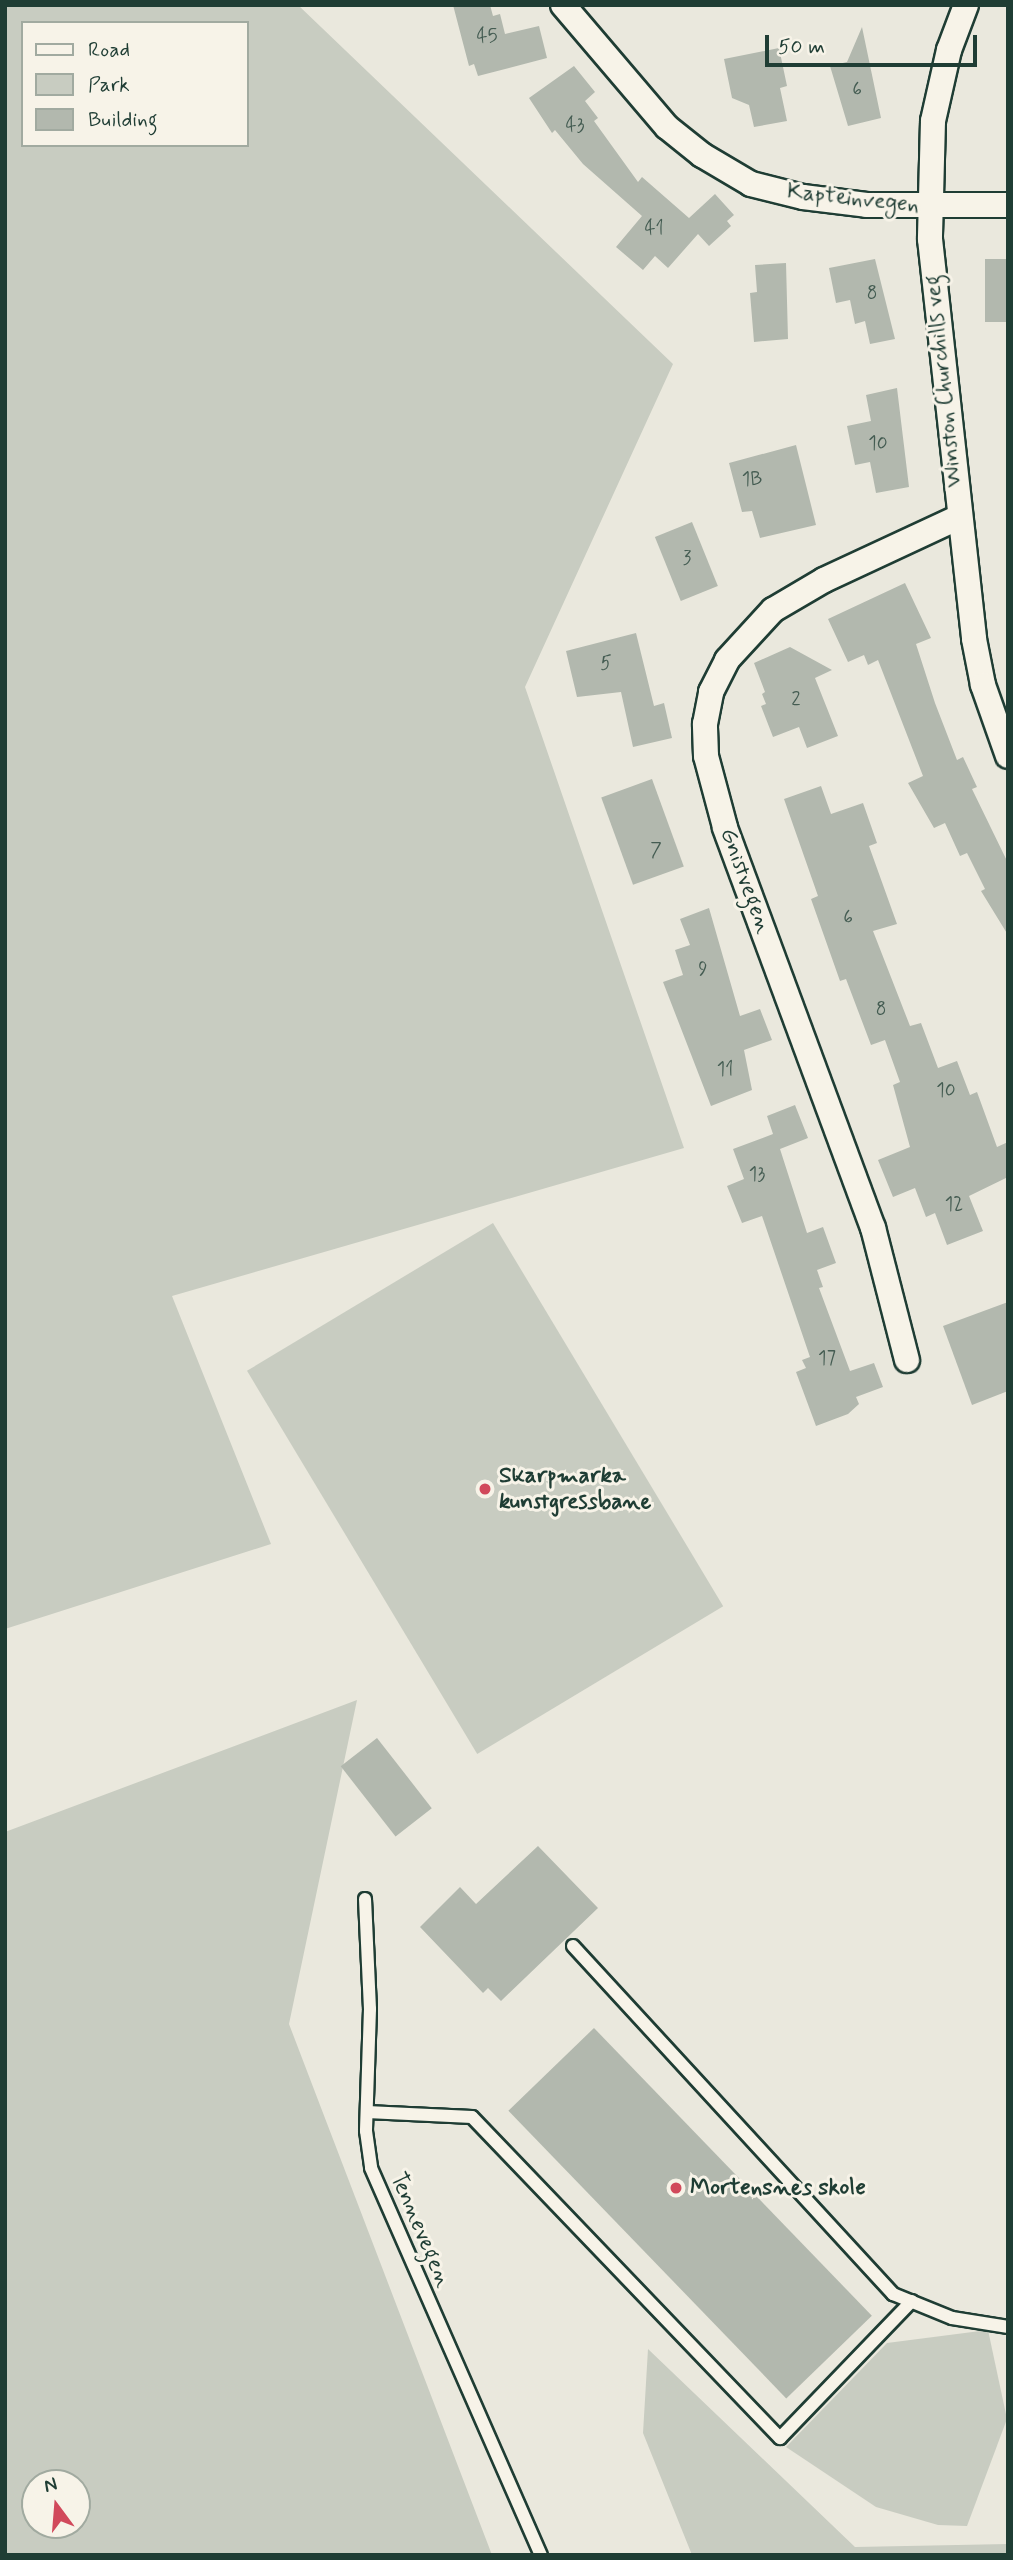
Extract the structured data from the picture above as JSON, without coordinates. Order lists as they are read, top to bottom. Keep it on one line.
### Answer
{"streets":{"street":["Kapteinvegen","Winston Churchills veg","Gnistvegen"],"lane":["Tennevegen"]},"crossings":[["Kapteinvegen","Winston Churchills veg"],["Winston Churchills veg","Gnistvegen"]],"places":["Skarpmarka kunstgressbane","Mortensnes skole"],"house_numbers":["45","6","43","41","8","10","1B","3","5","2","7","6","9","8","11","10","13","12","17"],"legend":["Road","Park","Building"],"scale_bar":"50 m","north":"top"}
